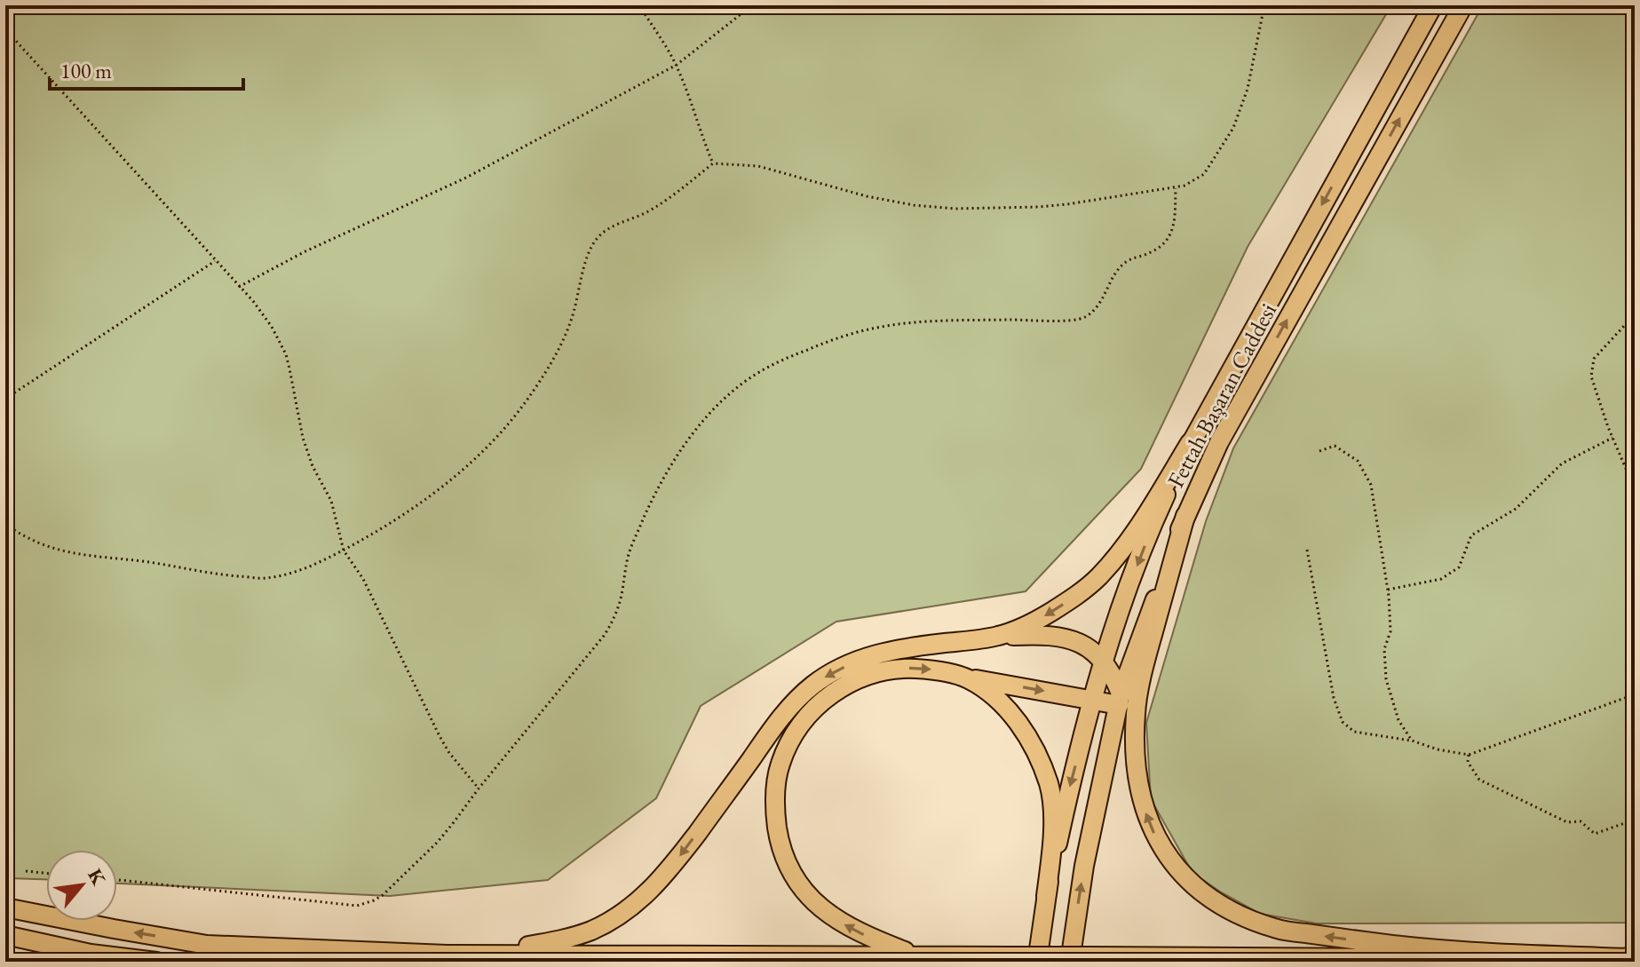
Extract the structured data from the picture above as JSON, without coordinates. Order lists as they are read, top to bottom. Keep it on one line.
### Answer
{"streets":{"main road":["Fettah Başaran Caddesi"]},"scale_bar":"100 m","north":"top right"}
